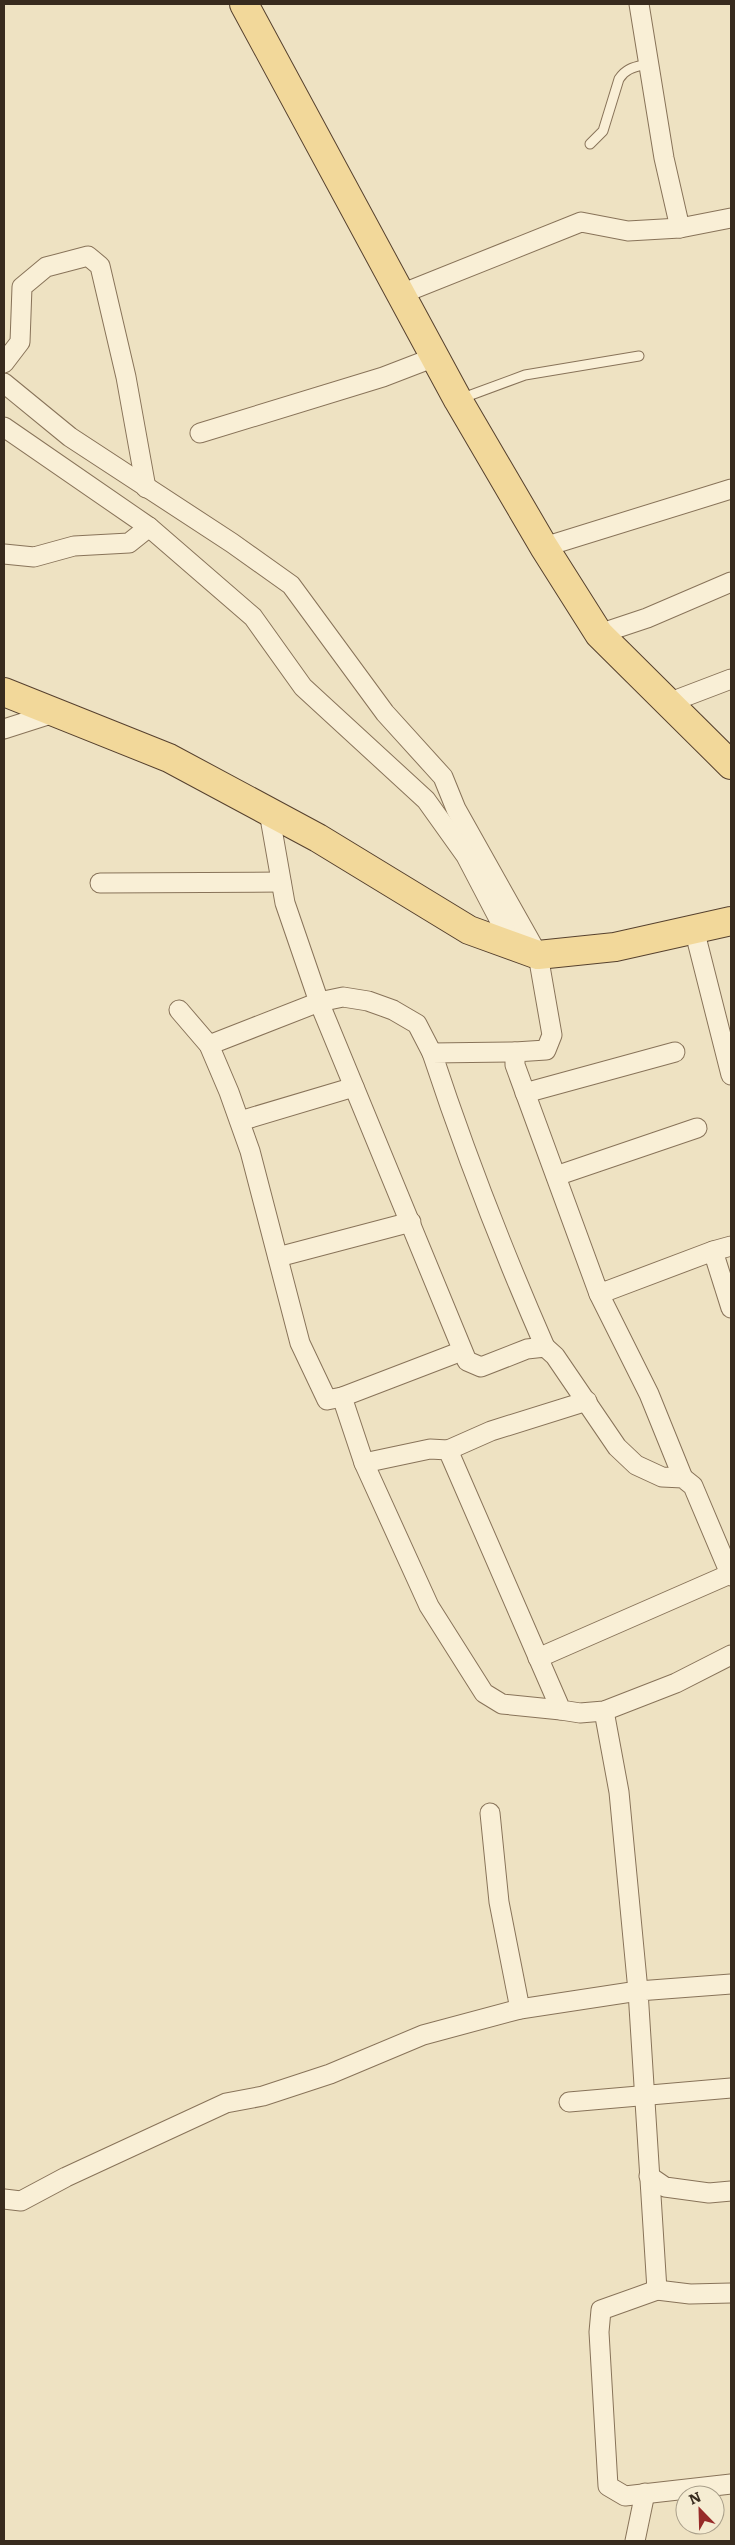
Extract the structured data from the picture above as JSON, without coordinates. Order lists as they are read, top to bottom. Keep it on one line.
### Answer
{"north":"top left"}
